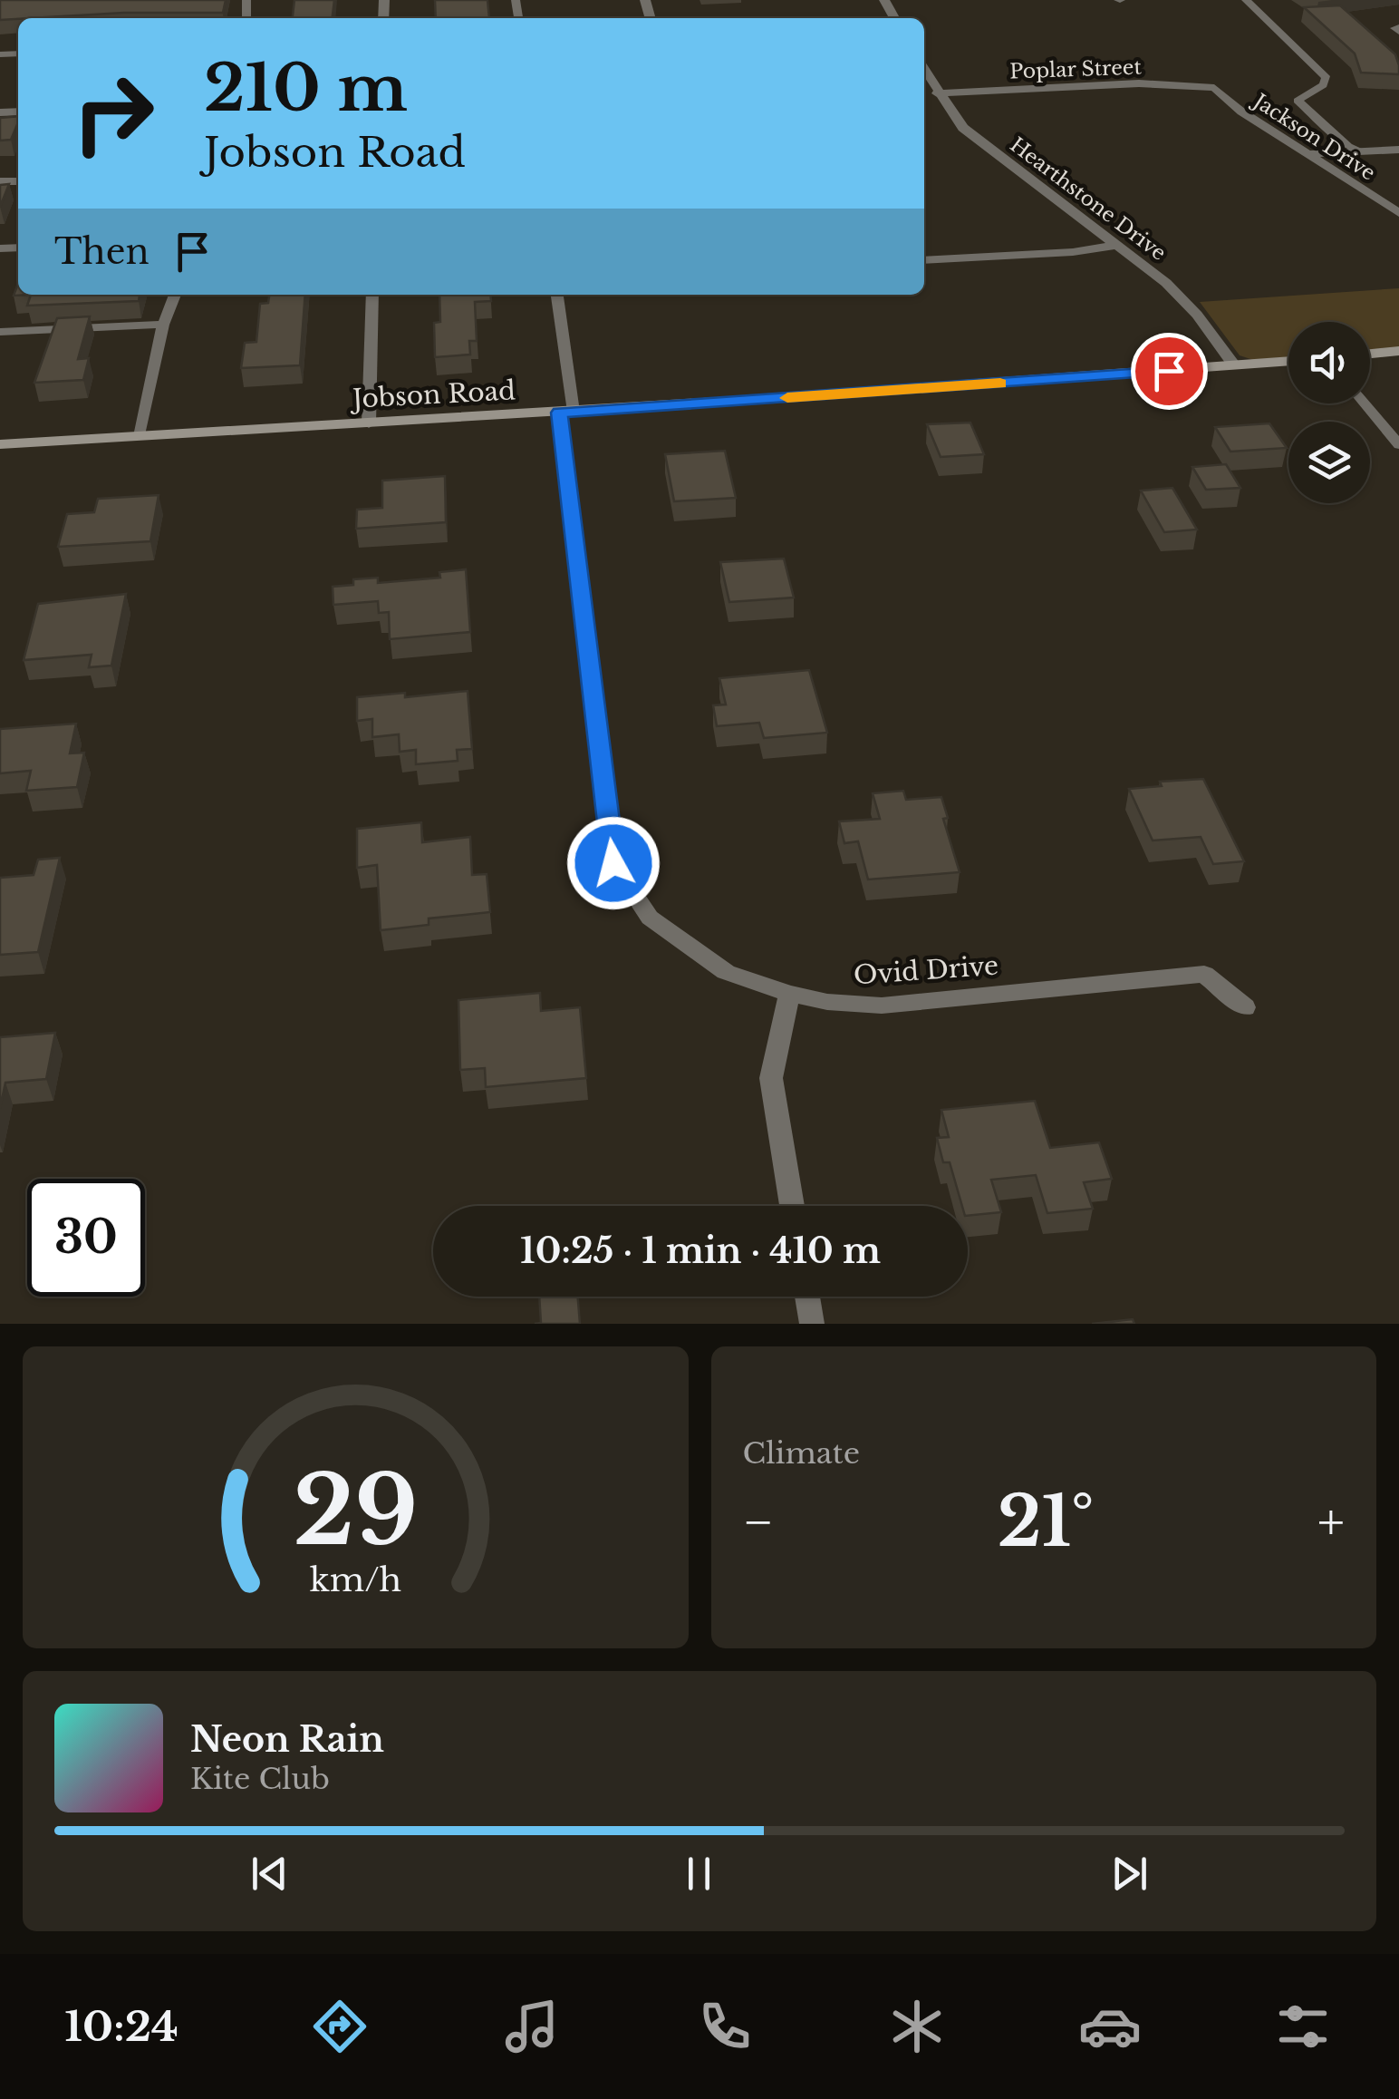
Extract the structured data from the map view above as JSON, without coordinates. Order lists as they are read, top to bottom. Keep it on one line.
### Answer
{"streets":{"street":["Poplar Street","Jackson Drive","Hearthstone Drive","Jobson Road","Ovid Drive"]},"crossings":[["Poplar Street","Jackson Drive"],["Poplar Street","Hearthstone Drive"],["Hearthstone Drive","Jobson Road"],["Jobson Road","Ovid Drive"]],"page":{"turn":["210 m","Jobson Road"],"then":"Then","limit":"30","trip":"10:25 · 1 min · 410 m","tile":"Climate","heat":["−","21°","+"],"song":["Neon Rain","Kite Club"],"tabs":"10:24","gauge":["29","km/h"]}}
